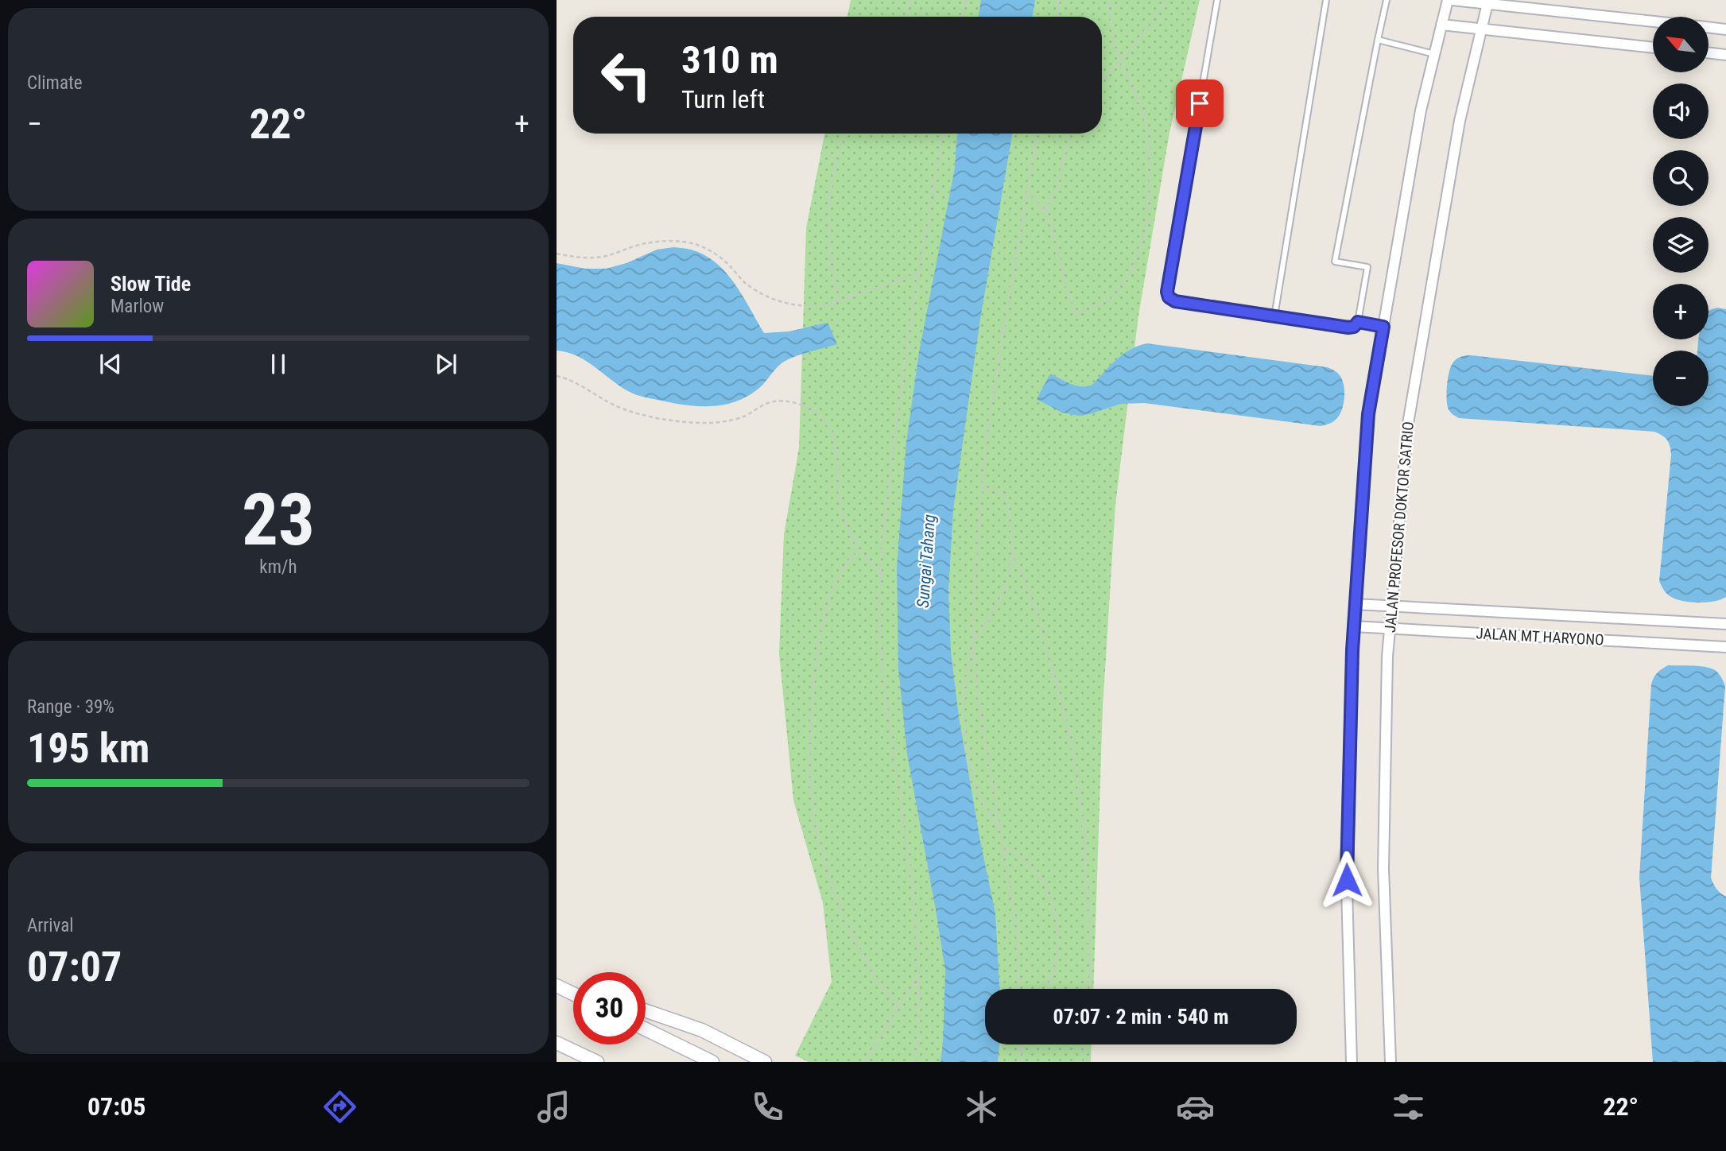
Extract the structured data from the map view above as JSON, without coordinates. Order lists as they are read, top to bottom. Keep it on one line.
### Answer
{"streets":{"street":["JALAN PROFESOR DOKTOR SATRIO","JALAN MT HARYONO"]},"crossings":[["JALAN PROFESOR DOKTOR SATRIO","JALAN MT HARYONO"]],"water":["Sungai Tahang"],"north":"top left","page":{"tile":["Climate",["23","km/h"],["Range · 39%","195 km"],["Arrival","07:07"]],"map_buttons":["+","−"],"turn":["310 m","Turn left"],"heat":["−","22°","+"],"song":["Slow Tide","Marlow"],"limit":"30","trip":"07:07 · 2 min · 540 m","tabs":["07:05","22°"]}}
